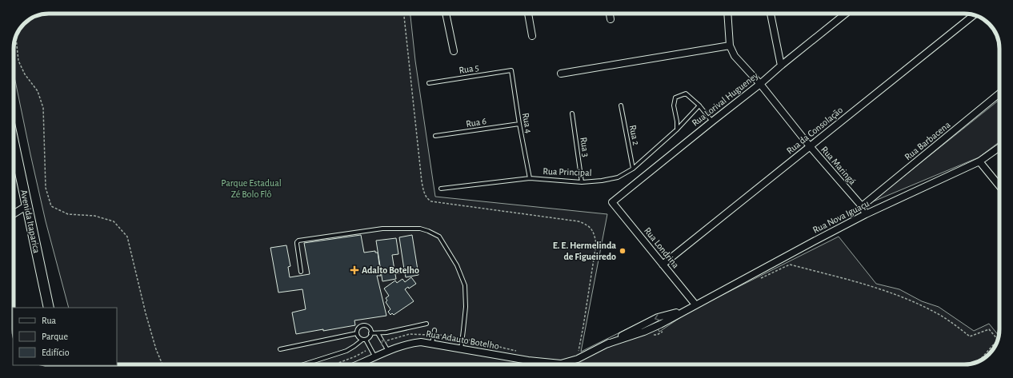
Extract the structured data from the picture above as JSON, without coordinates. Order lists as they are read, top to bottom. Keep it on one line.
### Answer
{"streets":{"street":["Rua Lorival Hugueney","Rua da Consolação","Rua Barbacena","Rua Maringá","Rua Nova Iguaçu","Avenida Itaparica","Rua Londrina","Rua Adauto Botelho"],"lane":["Rua 5","Rua 6","Rua 4","Rua 2","Rua 3","Rua Principal"]},"crossings":[["Rua 5","Rua 4"],["Rua Lorival Hugueney","Rua Maringá"],["Rua Lorival Hugueney","Rua Londrina"],["Rua 6","Rua 4"],["Rua 4","Rua Principal"],["Rua da Consolação","Rua Maringá"],["Rua da Consolação","Rua Londrina"],["Rua 2","Rua Principal"],["Rua Barbacena","Rua Maringá"],["Rua 3","Rua Principal"],["Rua Maringá","Rua Nova Iguaçu"],["Rua Nova Iguaçu","Rua Londrina"],["Rua Nova Iguaçu","Rua Adauto Botelho"]],"parks":["Parque Estadual Zé Bolo Flô"],"places":{"other":["E. E. Hermelinda de Figueiredo"],"health":["Adalto Botelho"]},"legend":["Rua","Parque","Edifício"]}
